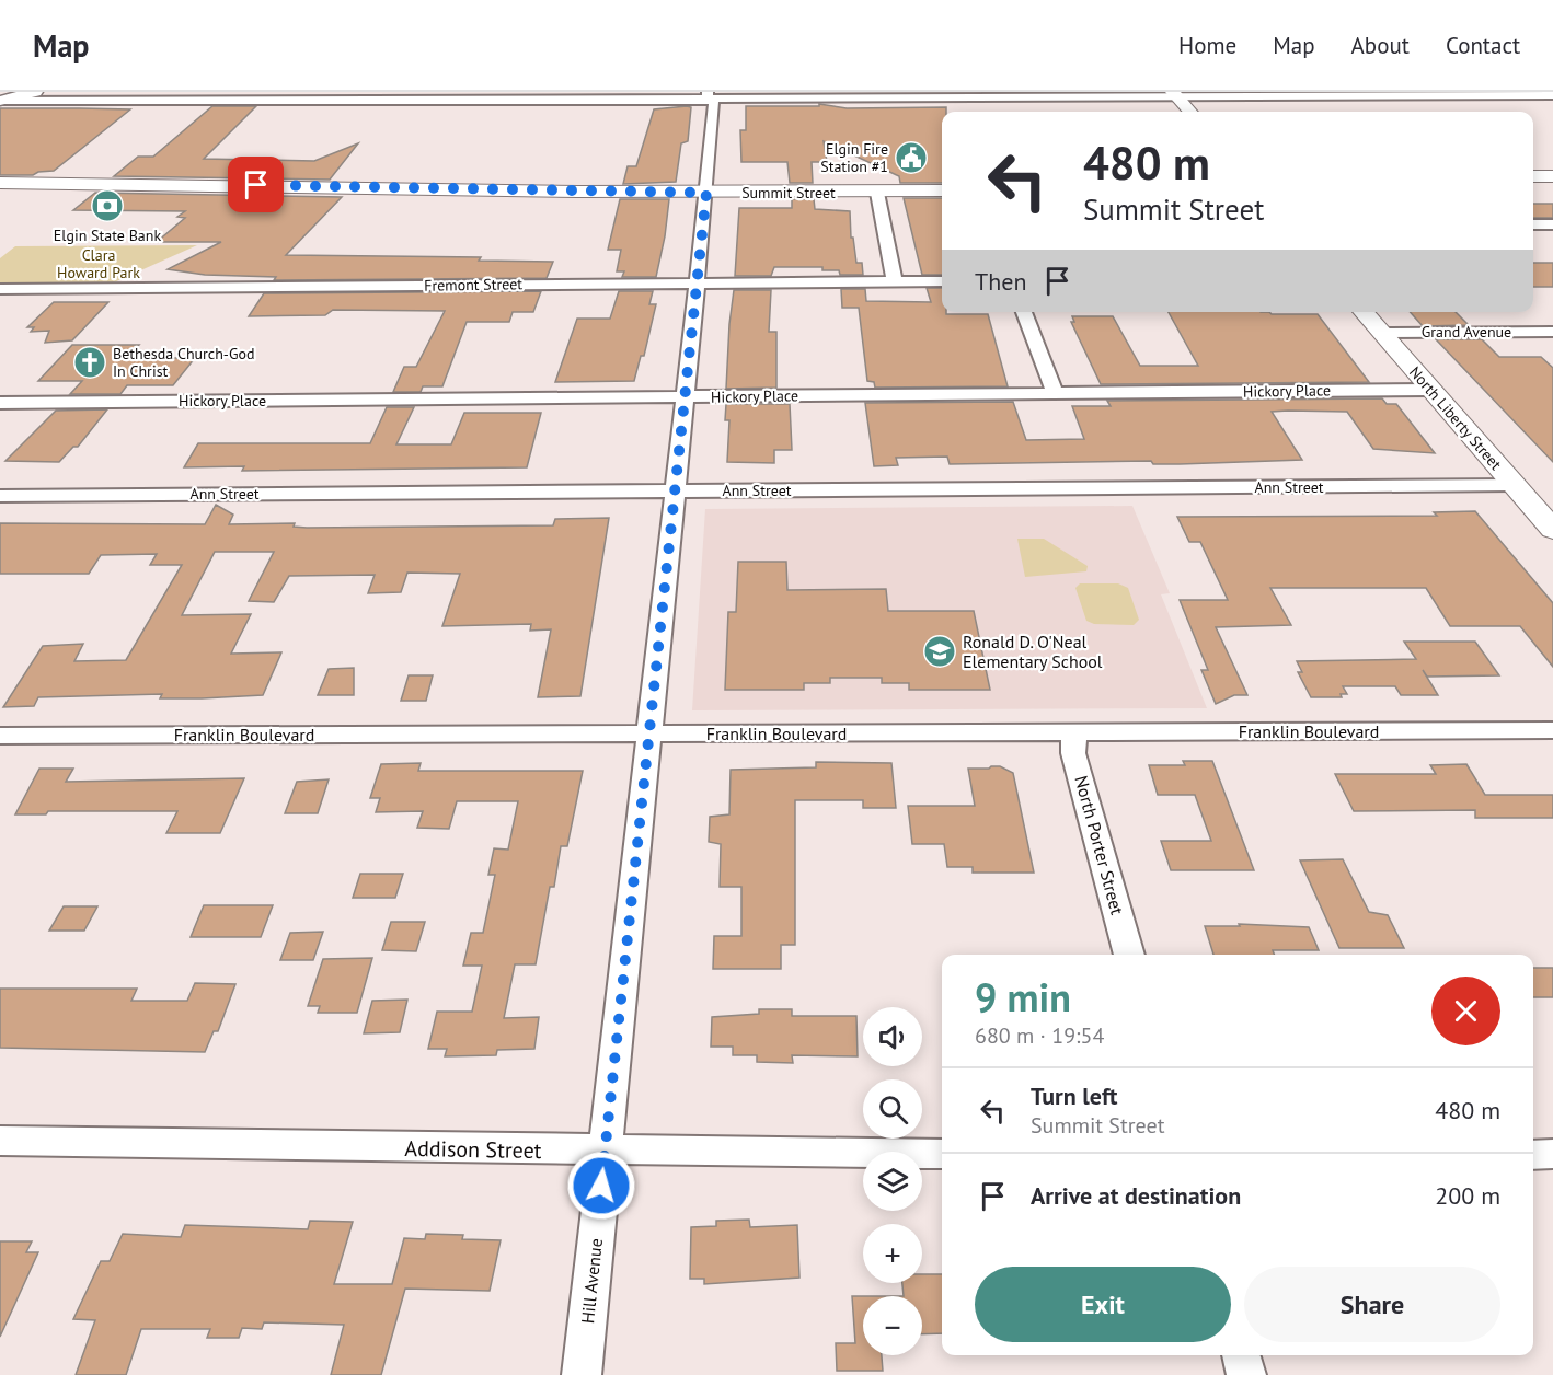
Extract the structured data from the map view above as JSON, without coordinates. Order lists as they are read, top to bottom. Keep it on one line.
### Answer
{"streets":{"main road":["Summit Street","North Liberty Street"],"street":["Fremont Street","Grand Avenue","Hickory Place","Ann Street","Franklin Boulevard","North Porter Street","Addison Street","Hill Avenue"]},"crossings":[["Summit Street","Hill Avenue"],["Fremont Street","Hill Avenue"],["Grand Avenue","North Liberty Street"],["Hickory Place","North Liberty Street"],["Hickory Place","Hill Avenue"],["North Liberty Street","Ann Street"],["Ann Street","Hill Avenue"],["Franklin Boulevard","North Porter Street"],["Franklin Boulevard","Hill Avenue"],["Addison Street","Hill Avenue"]],"parks":["Clara Howard Park"],"places":{"public building":["Elgin Fire Station #1"],"bank":["Elgin State Bank"],"church":["Bethesda Church-God In Christ"],"school or university":["Ronald D. O'Neal Elementary School"]},"page":{"header":"Map","nav":["Home","Map","About","Contact"],"turn":["480 m","Summit Street"],"then":"Then","heading":["9 min","680 m · 19:54"],"map_buttons":["+","−"],"list":[{"name":"Turn left","note":"Summit Street","value":"480 m"},{"name":"Arrive at destination","value":"200 m"}],"buttons":["Exit","Share"]}}
